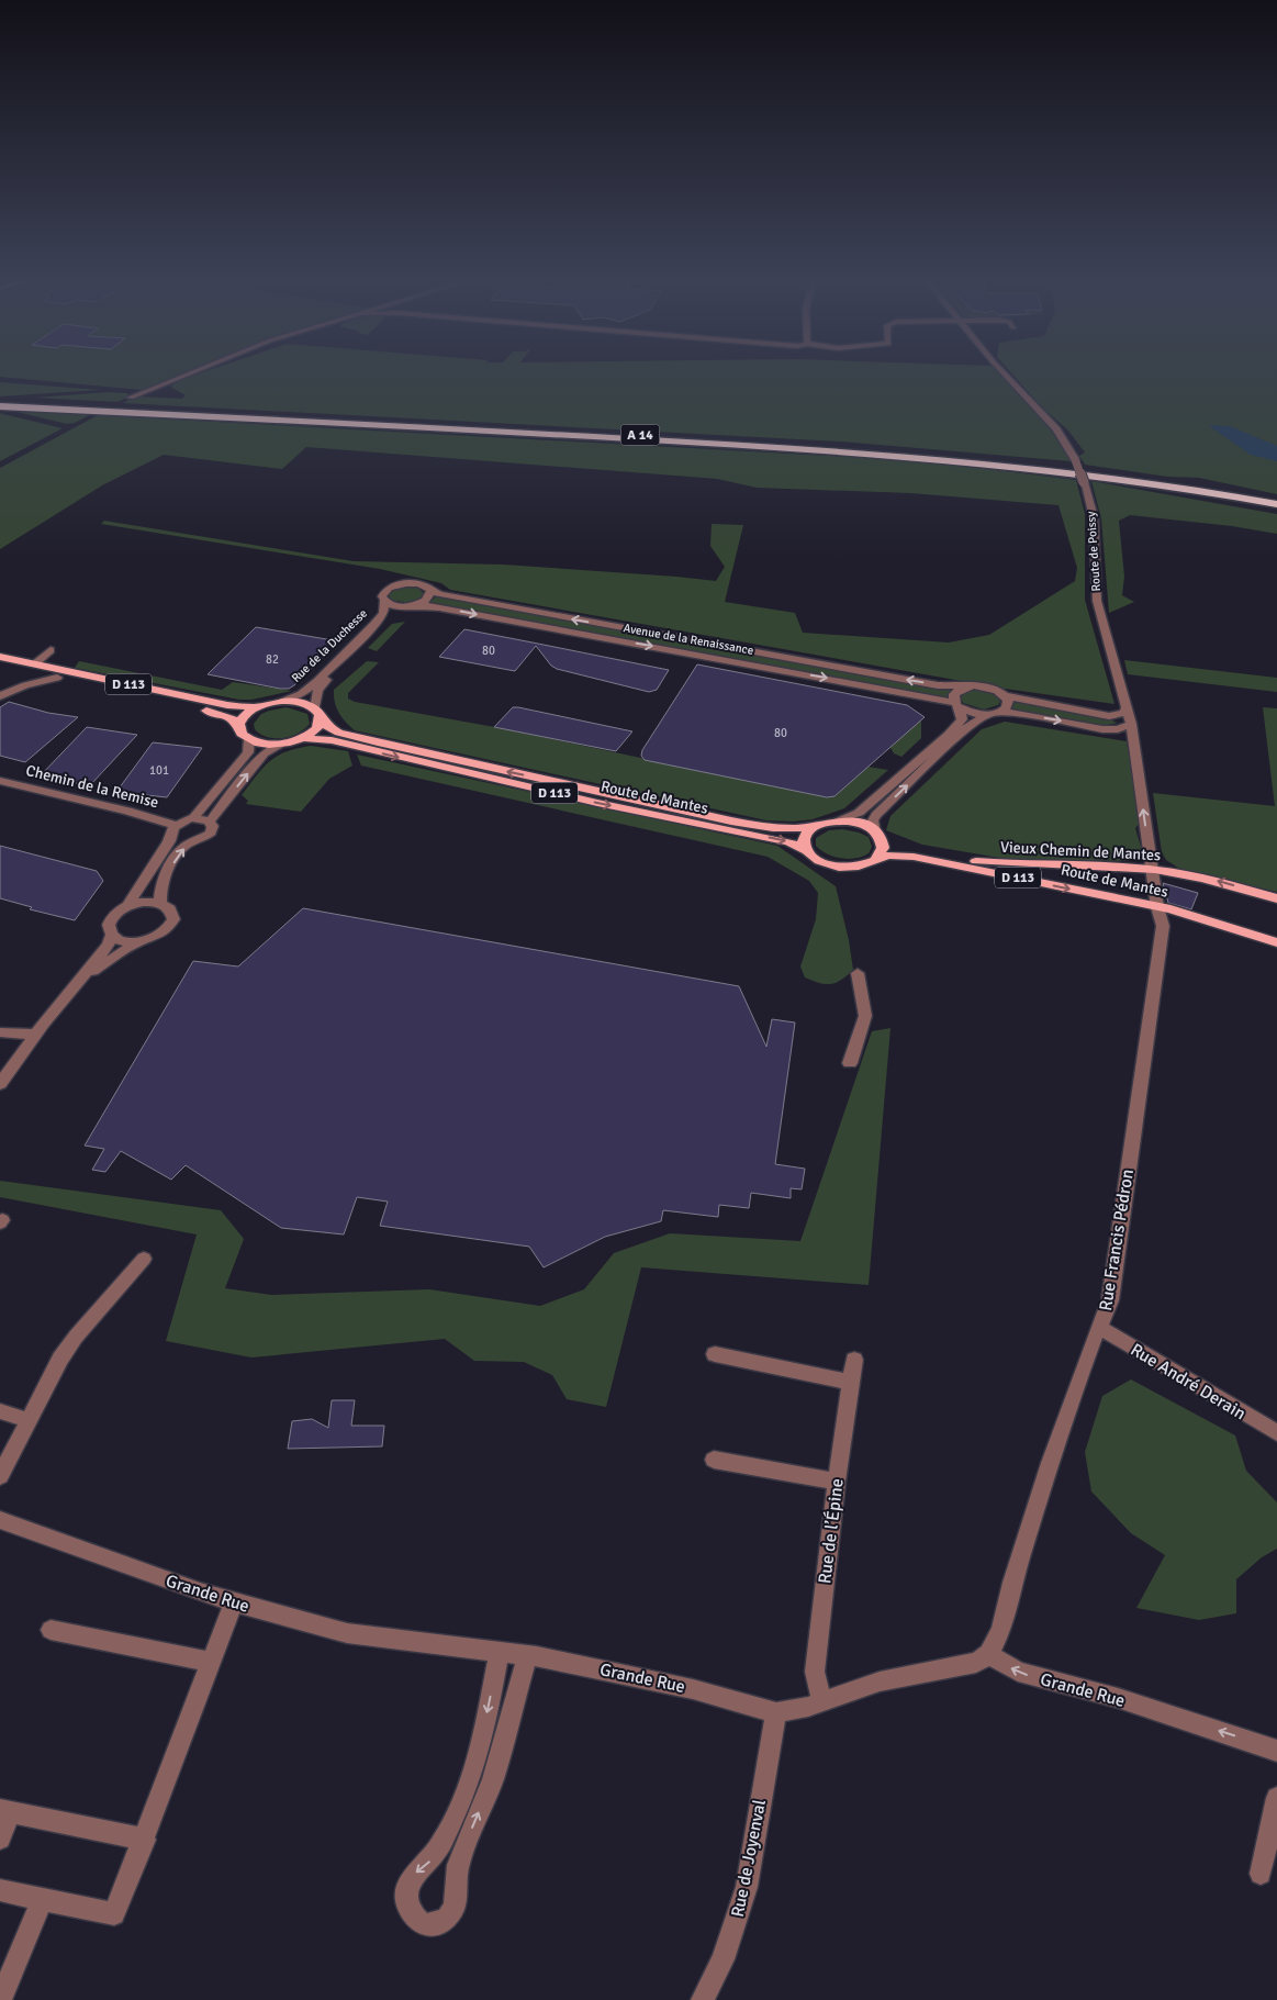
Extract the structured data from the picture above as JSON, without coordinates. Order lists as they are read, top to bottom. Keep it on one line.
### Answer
{"streets":{"highway":["A 14"],"main road":["D 113","Route de Mantes","Vieux Chemin de Mantes"],"street":["Route de Poissy","Avenue de la Renaissance","Rue de la Duchesse","Chemin de la Remise","Rue Francis Pédron","Rue André Derain","Rue de l’Épine","Grande Rue","Rue de Joyenval"]},"crossings":[["Route de Poissy","Route de Mantes"],["Route de Poissy","Vieux Chemin de Mantes"],["Route de Poissy","Rue Francis Pédron"],["Avenue de la Renaissance","Rue de la Duchesse"],["Rue de la Duchesse","Route de Mantes"],["Route de Mantes","Vieux Chemin de Mantes"],["Route de Mantes","Rue Francis Pédron"],["Rue Francis Pédron","Rue André Derain"],["Rue Francis Pédron","Grande Rue"],["Rue de l’Épine","Grande Rue"],["Grande Rue","Rue de Joyenval"]],"house_numbers":["80","82","80","101"]}
